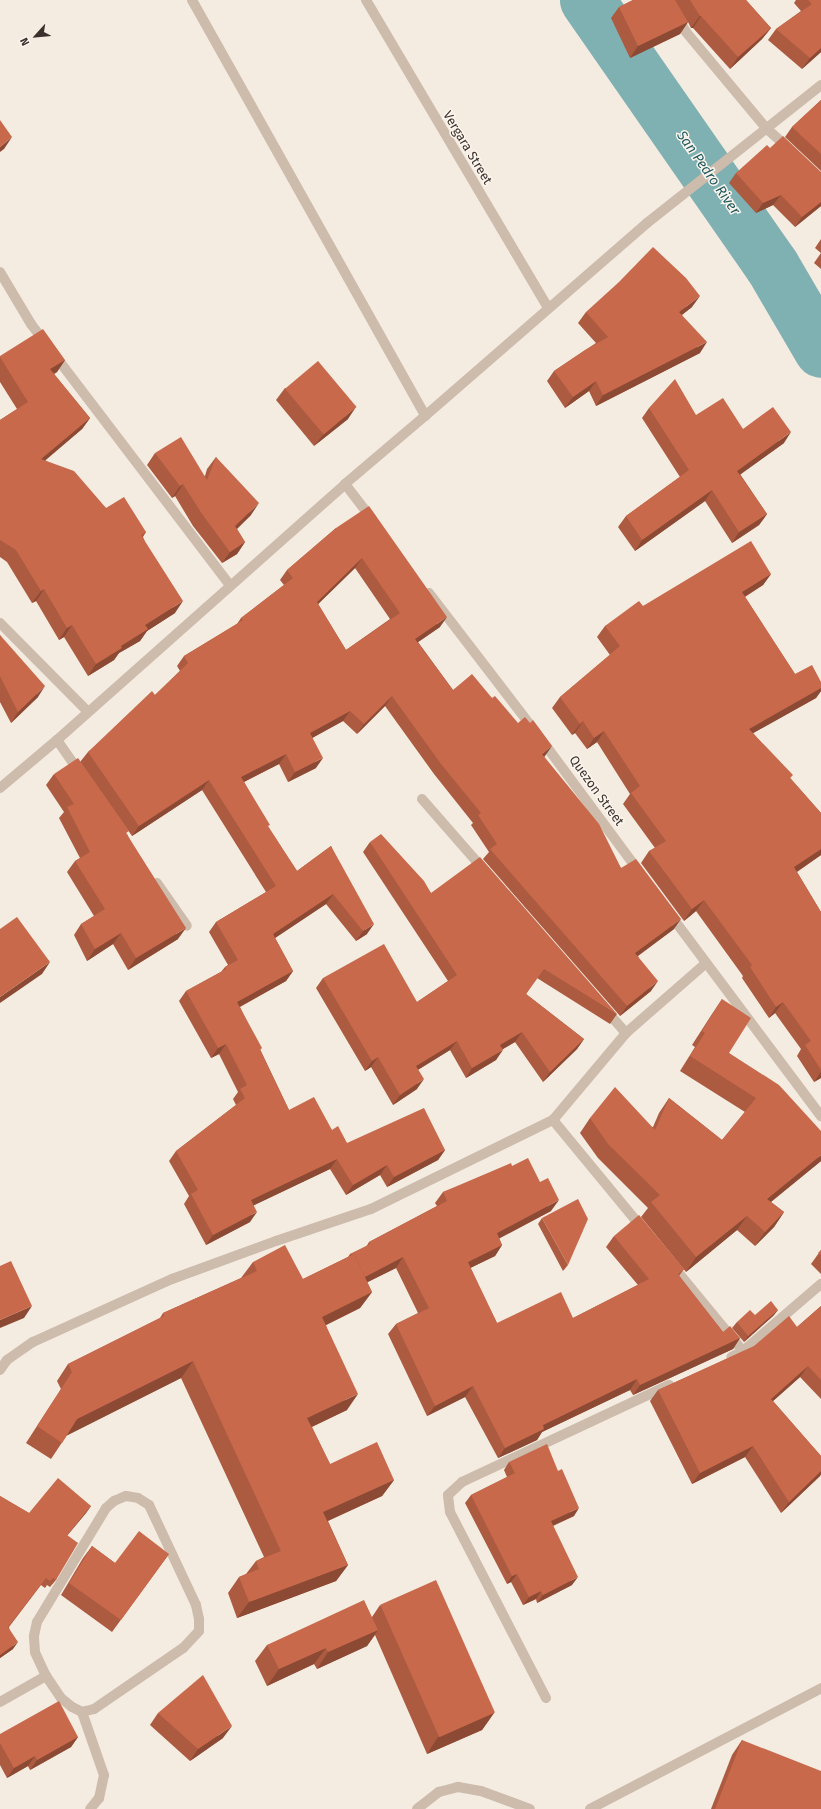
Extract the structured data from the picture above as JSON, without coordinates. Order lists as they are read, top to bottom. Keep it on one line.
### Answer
{"streets":{"street":["Vergara Street","Quezon Street"]},"water":["San Pedro River"],"north":"bottom left"}
